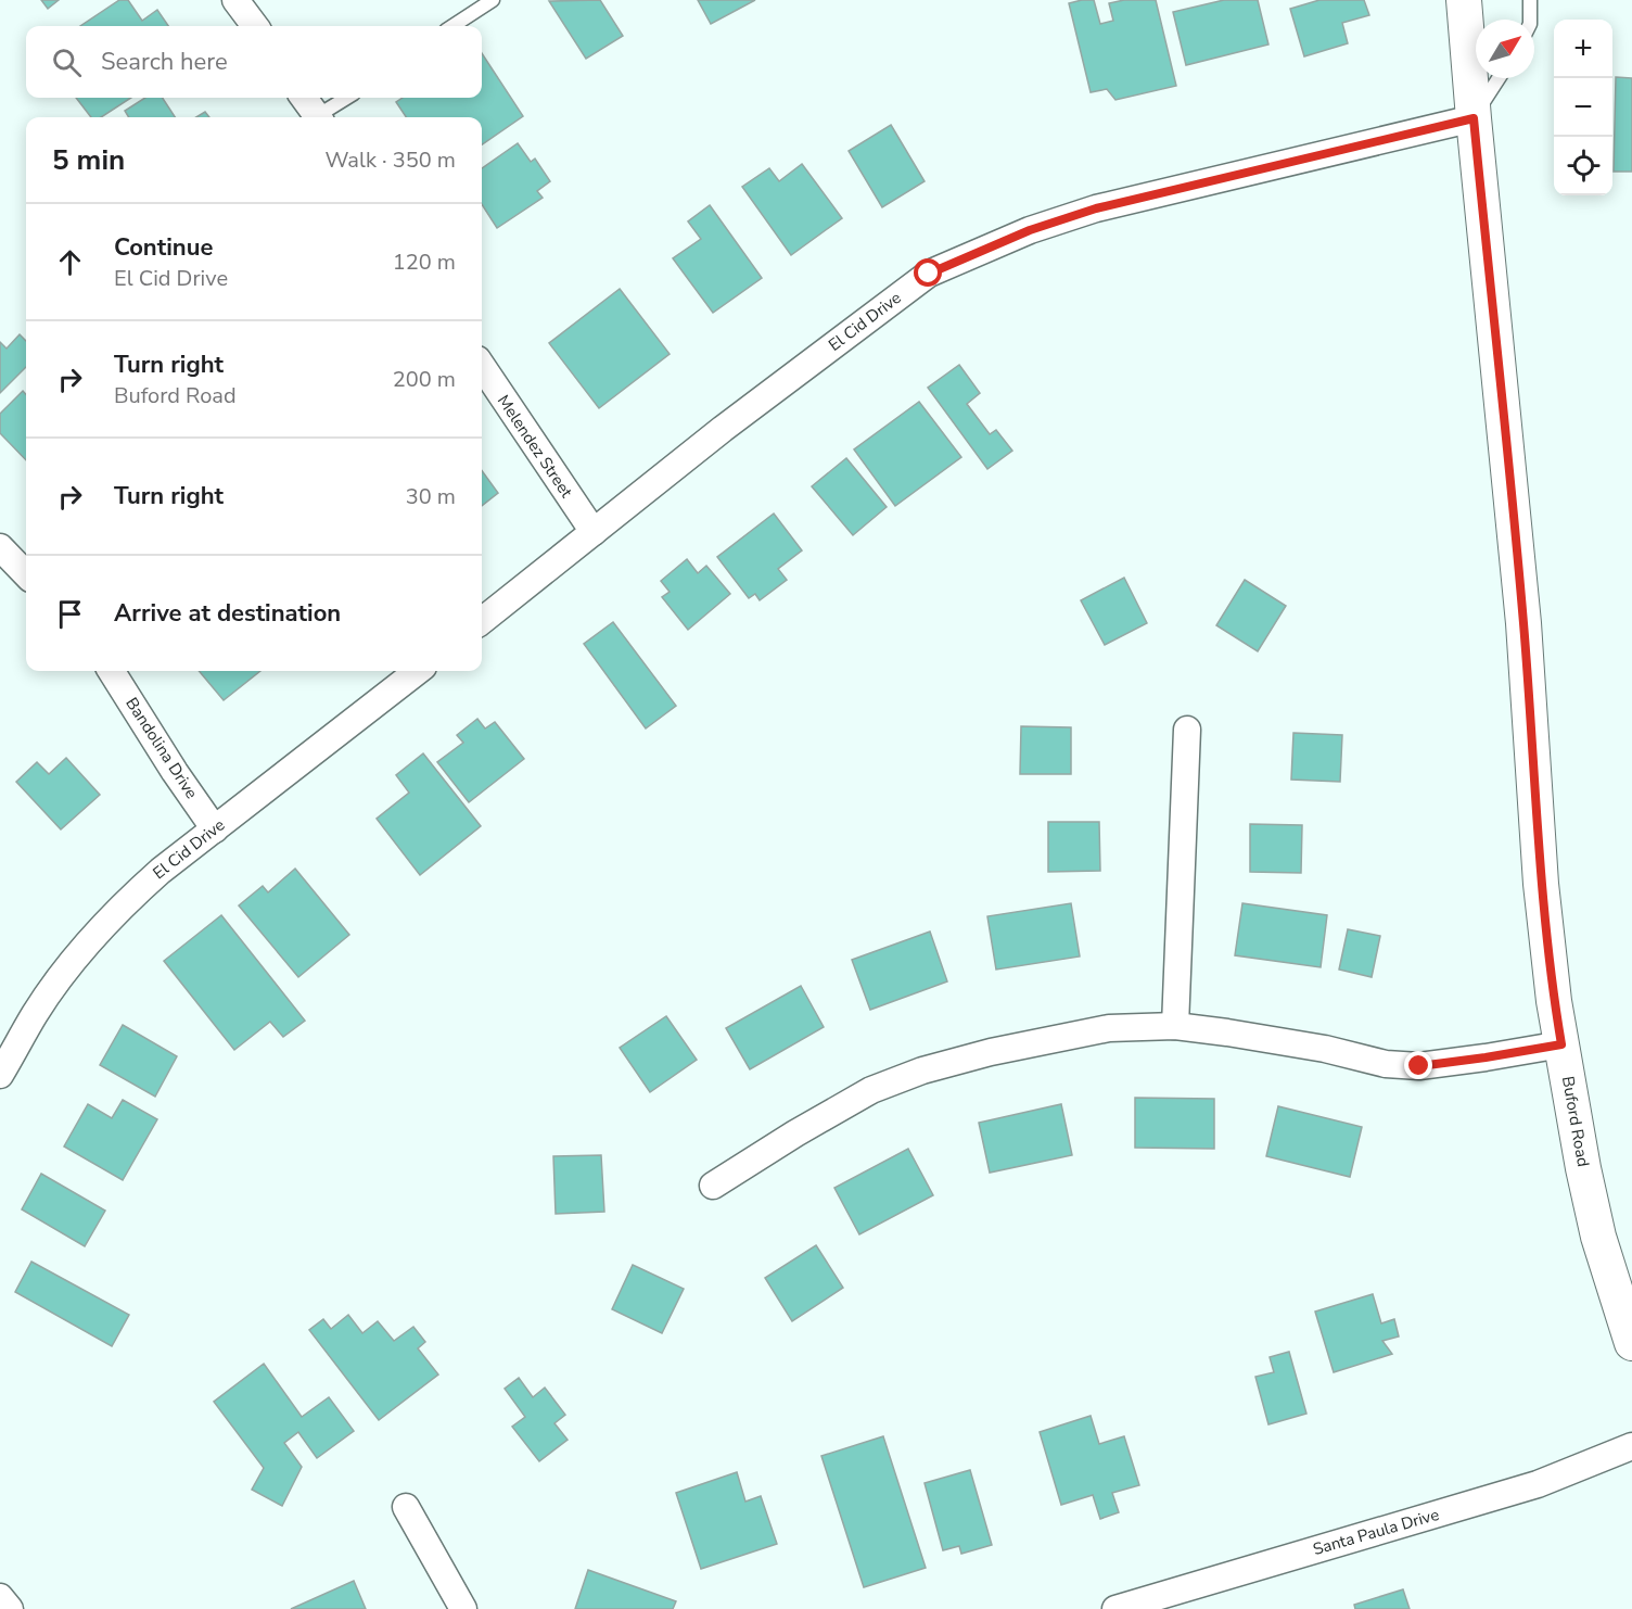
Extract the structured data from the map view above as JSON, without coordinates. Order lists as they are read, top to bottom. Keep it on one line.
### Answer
{"streets":{"street":["El Cid Drive","Melendez Street","Bandolina Drive","Buford Road","Santa Paula Drive"]},"crossings":[["El Cid Drive","Melendez Street"],["El Cid Drive","Bandolina Drive"],["El Cid Drive","Buford Road"]],"north":"top right","page":{"map_buttons":["+","−"],"search":"Search here","heading":["5 min","Walk · 350 m"],"list":[["Continue","El Cid Drive","120 m"],["Turn right","Buford Road","200 m"],["Turn right","30 m"],"Arrive at destination"]}}
